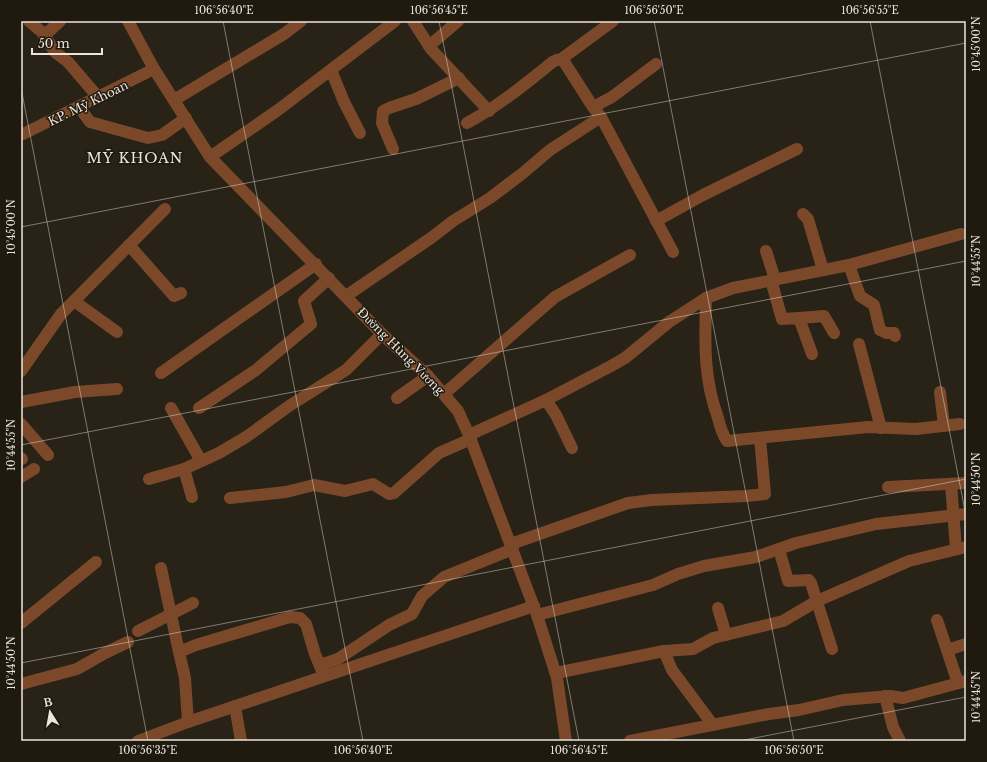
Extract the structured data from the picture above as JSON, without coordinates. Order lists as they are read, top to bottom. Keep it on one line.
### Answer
{"streets":{"street":["KP. Mỹ Khoan","Đường Hùng Vương"]},"crossings":[["KP. Mỹ Khoan","Đường Hùng Vương"]],"districts":["MỸ KHOAN"],"scale_bar":"50 m","north":"top","coordinates":["106°56'40\"E","106°56'45\"E","106°56'50\"E","106°56'55\"E","10°45'00\"N","10°44'55\"N","10°44'50\"N","10°44'45\"N","106°56'35\"E"]}
